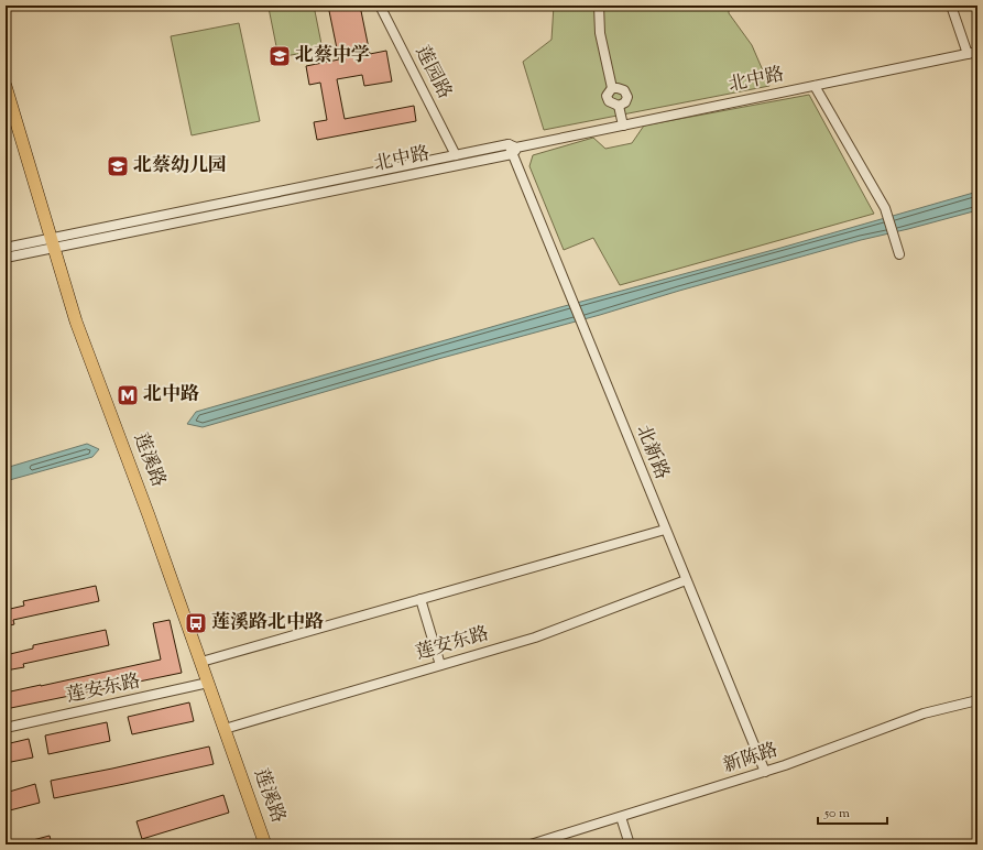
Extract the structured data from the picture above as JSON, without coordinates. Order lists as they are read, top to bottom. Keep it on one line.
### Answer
{"streets":{"main road":["莲溪路"],"street":["莲园路","北中路","北新路","莲安东路","新陈路"]},"crossings":[["莲园路","北中路"],["北中路","北新路"],["北中路","莲溪路"],["北新路","莲安东路"],["北新路","新陈路"],["莲溪路","莲安东路"]],"places":{"school or university":["北蔡中学","北蔡幼儿园"],"metro station":["北中路"],"bus stop":["莲溪路北中路"]},"scale_bar":"50 m"}
